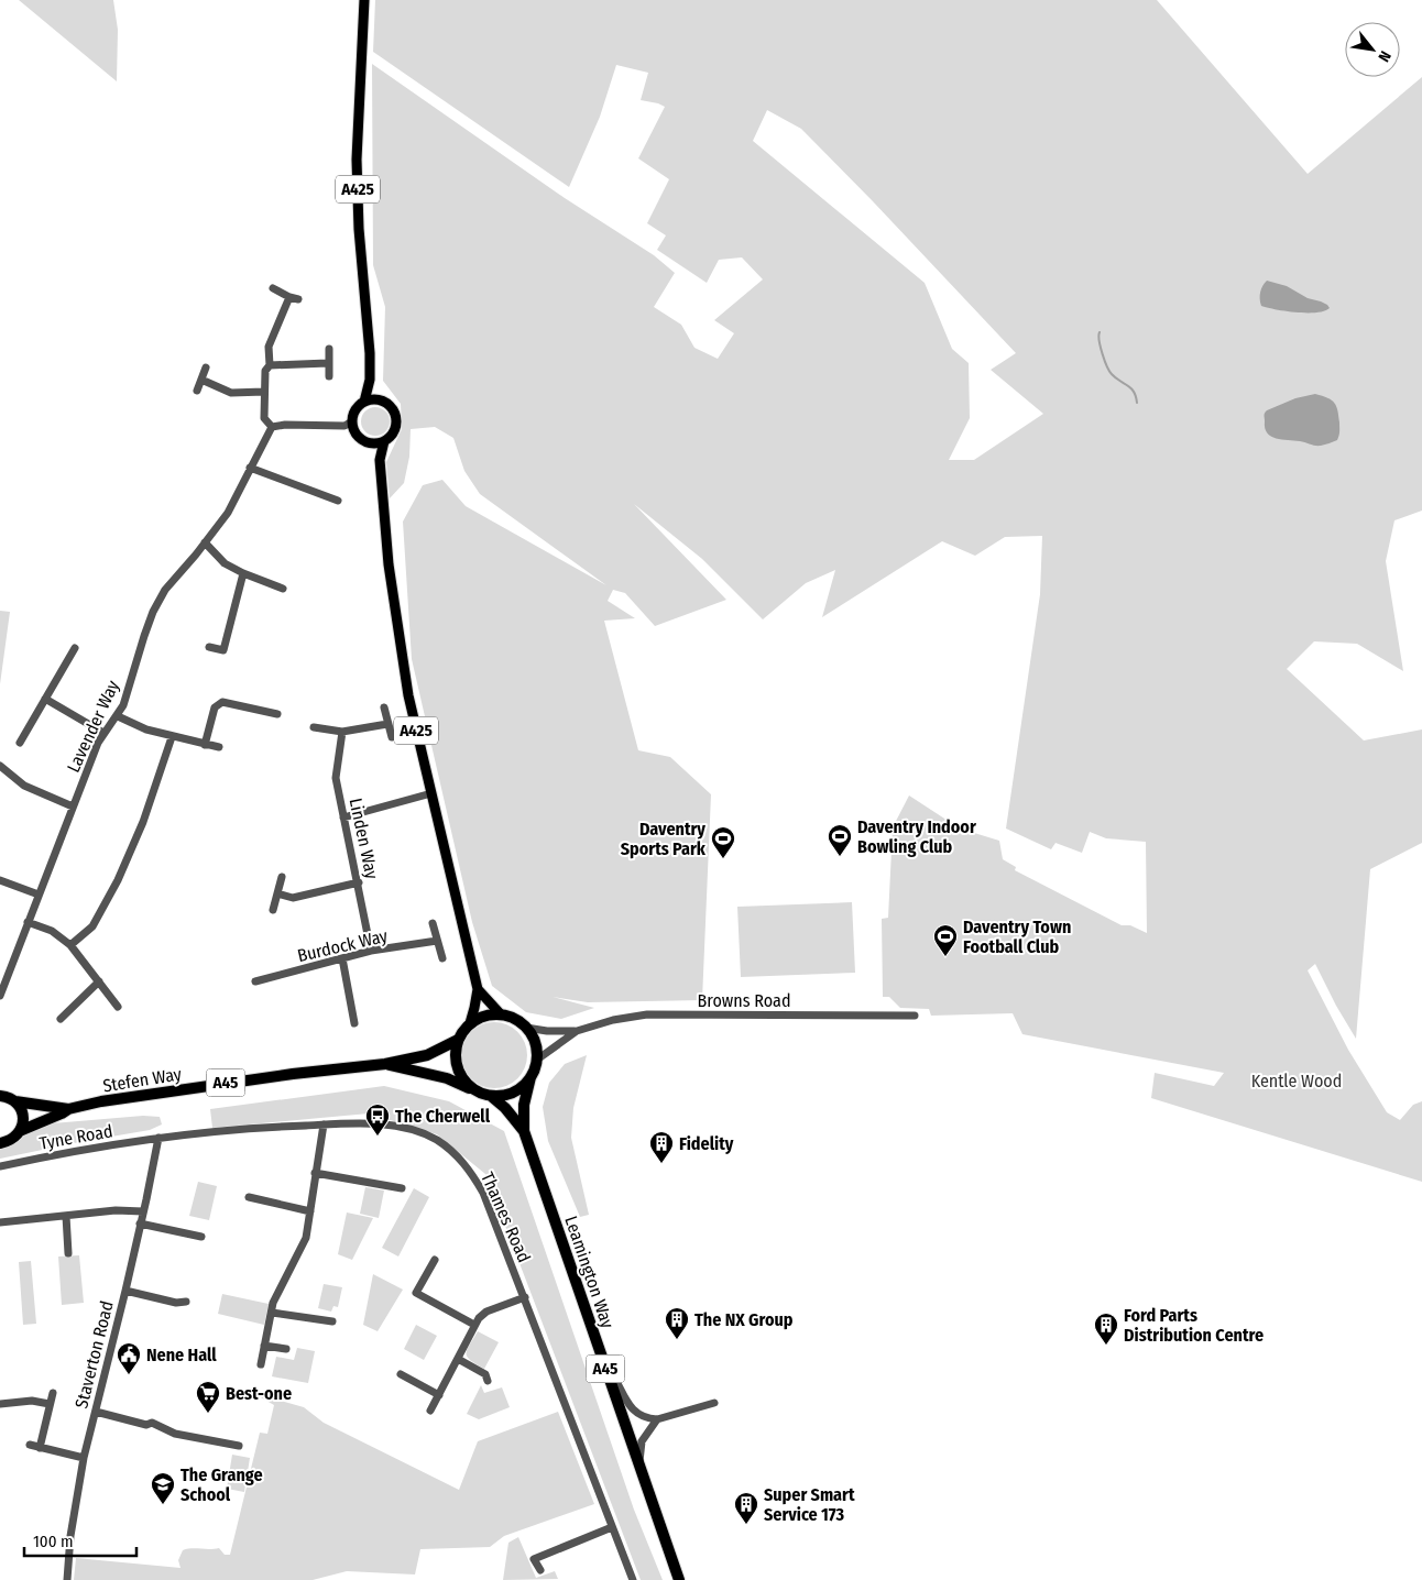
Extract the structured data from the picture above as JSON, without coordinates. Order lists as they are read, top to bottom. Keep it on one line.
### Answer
{"streets":{"highway":["Stefen Way","A45","Leamington Way"],"main road":["A425"],"street":["Lavender Way","Linden Way","Burdock Way","Browns Road","Tyne Road","Thames Road","Staverton Road"]},"crossings":[["Linden Way","Burdock Way"],["Browns Road","A45"],["Browns Road","Leamington Way"],["Stefen Way","A45"],["A45","Leamington Way"],["Tyne Road","Thames Road"],["Tyne Road","Staverton Road"],["Thames Road","Staverton Road"]],"parks":["Kentle Wood"],"places":{"sports":["Daventry Indoor Bowling Club","Daventry Sports Park","Daventry Town Football Club"],"bus stop":["The Cherwell"],"building":["Fidelity","The NX Group","Ford Parts Distribution Centre","Super Smart Service 173"],"public building":["Nene Hall"],"supermarket":["Best-one"],"school or university":["The Grange School"]},"scale_bar":"100 m","north":"bottom right"}
